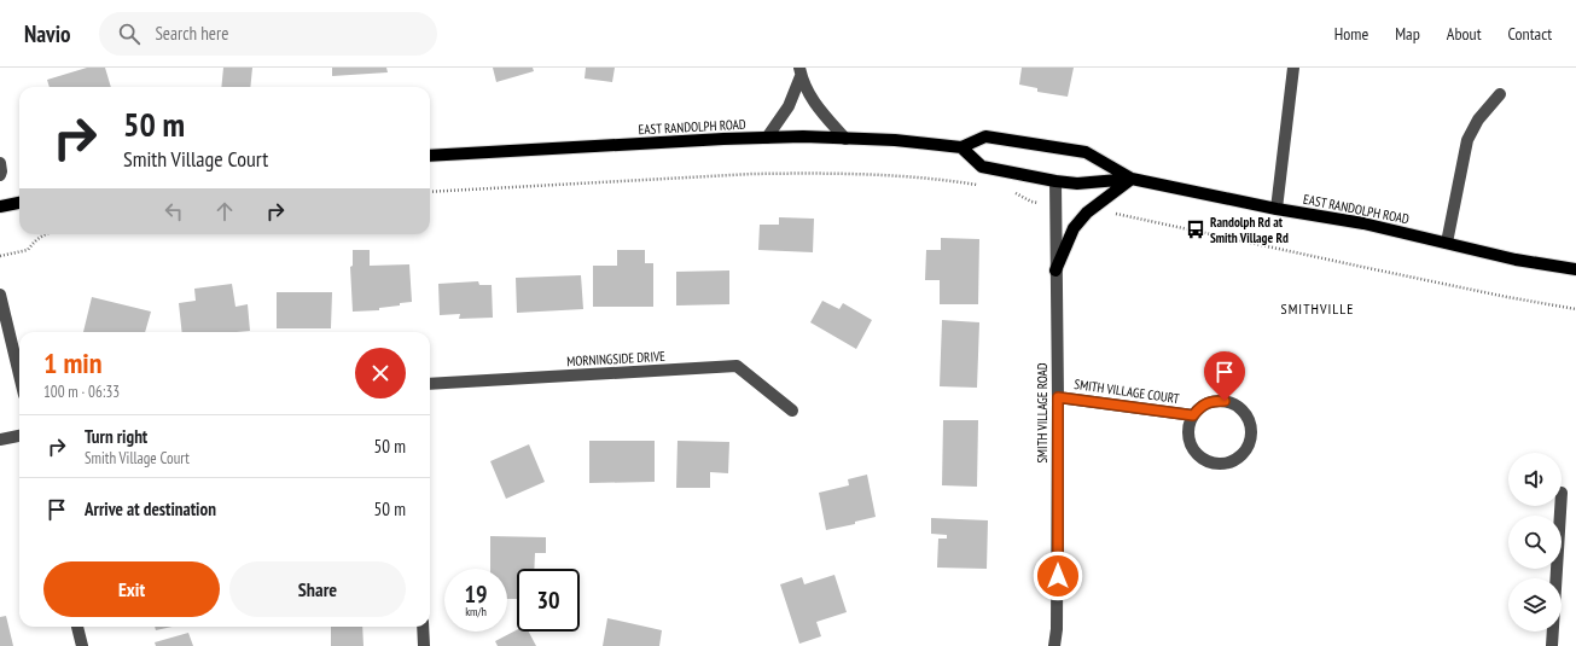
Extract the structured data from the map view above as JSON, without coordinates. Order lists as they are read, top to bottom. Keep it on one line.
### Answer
{"streets":{"main road":["EAST RANDOLPH ROAD"],"street":["MORNINGSIDE DRIVE","SMITH VILLAGE COURT","SMITH VILLAGE ROAD"]},"crossings":[["EAST RANDOLPH ROAD","SMITH VILLAGE ROAD"],["SMITH VILLAGE COURT","SMITH VILLAGE ROAD"]],"districts":["SMITHVILLE"],"places":{"bus stop":["Randolph Rd at Smith Village Rd"]},"page":{"header":"Navio","search":"Search here","nav":["Home","Map","About","Contact"],"turn":["50 m","Smith Village Court"],"heading":["1 min","100 m · 06:33"],"list":[{"name":"Turn right","note":"Smith Village Court","value":"50 m"},{"name":"Arrive at destination","value":"50 m"}],"buttons":["Exit","Share"],"speed":"19 km/h","limit":"30"}}
